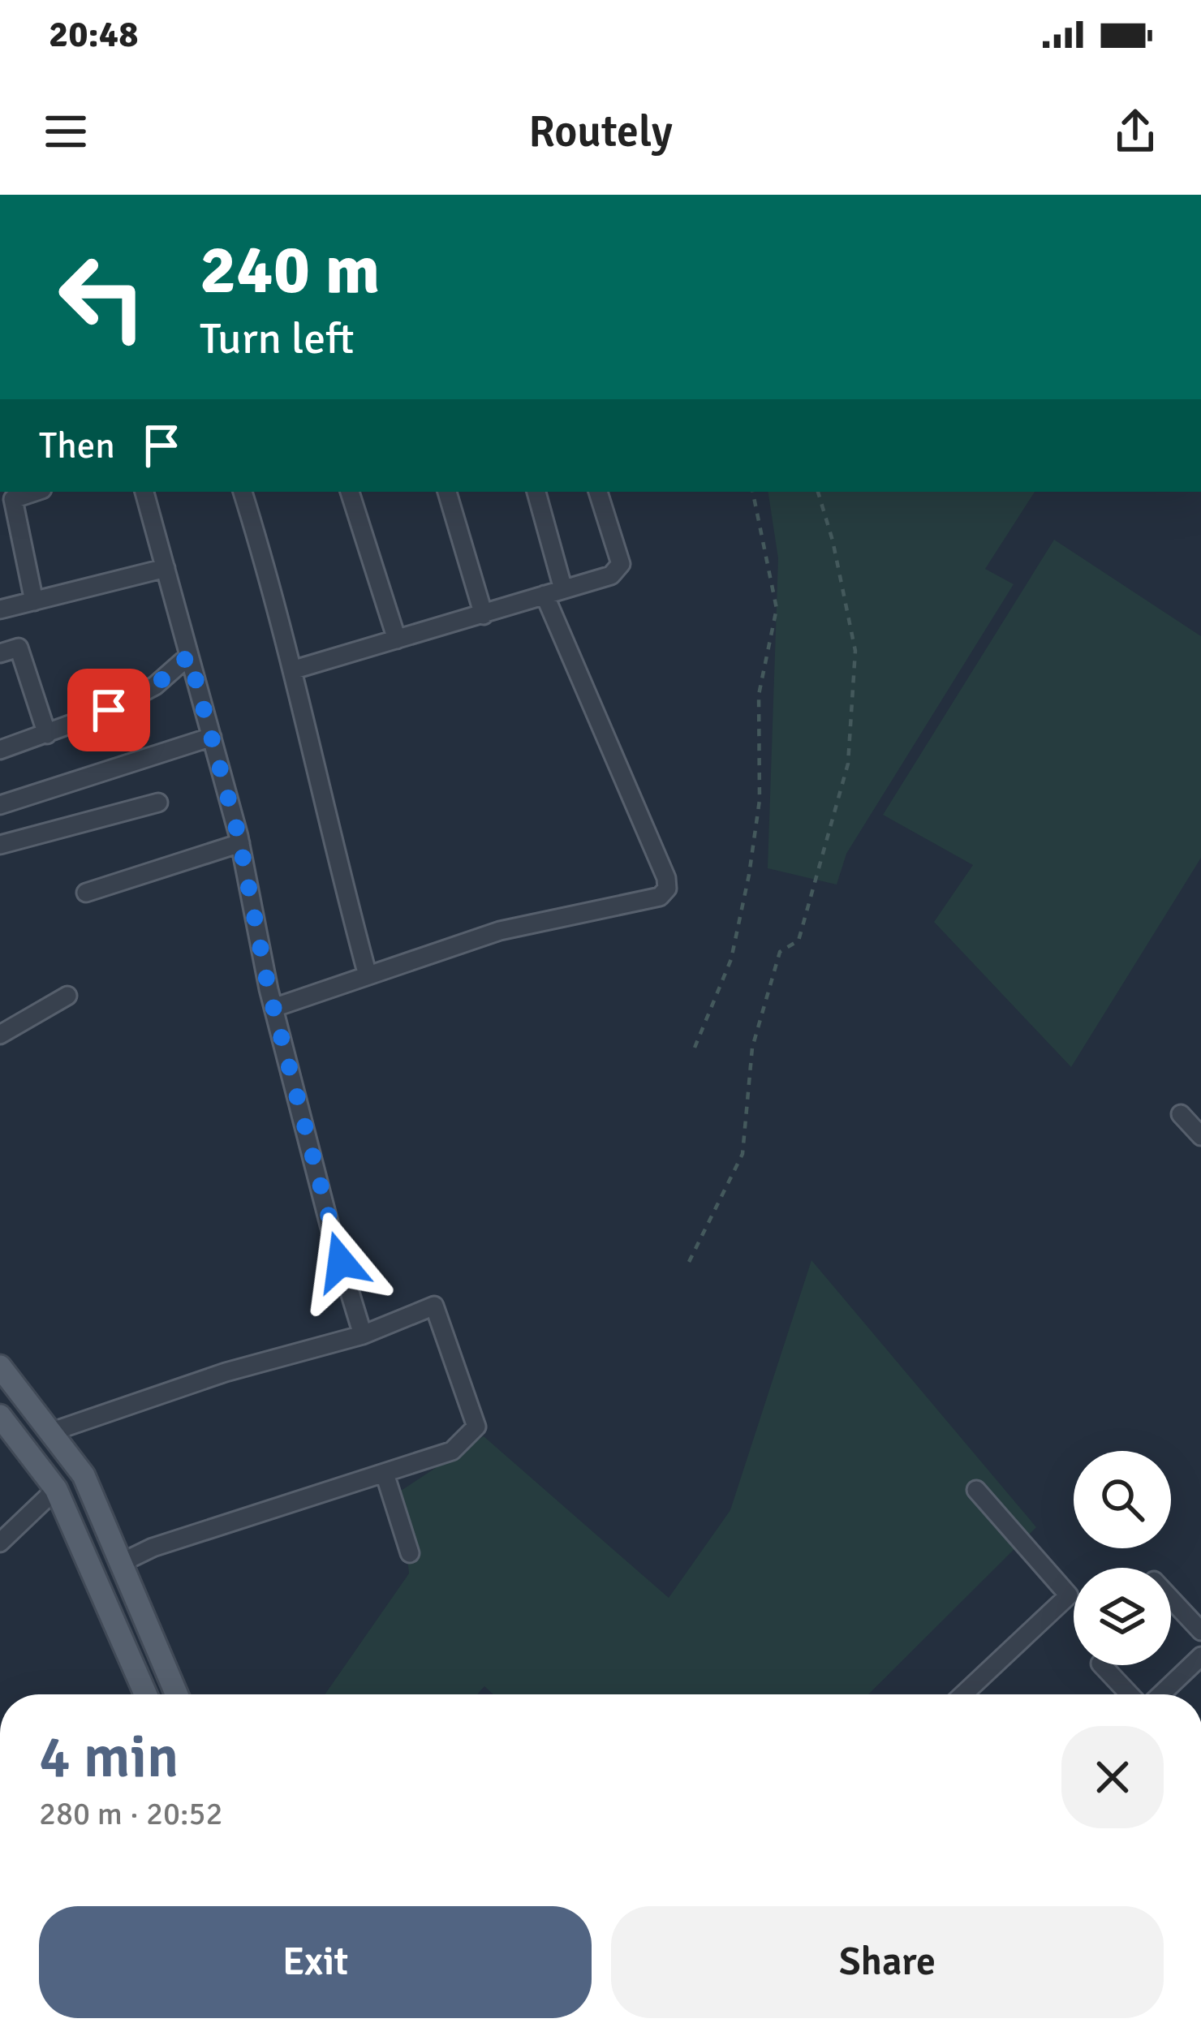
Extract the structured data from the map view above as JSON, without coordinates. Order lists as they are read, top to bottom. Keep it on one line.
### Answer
{"page":{"status":"20:48","header":"Routely","turn":["240 m","Turn left"],"then":"Then","heading":["4 min","280 m · 20:52"],"buttons":["Exit","Share"]}}
